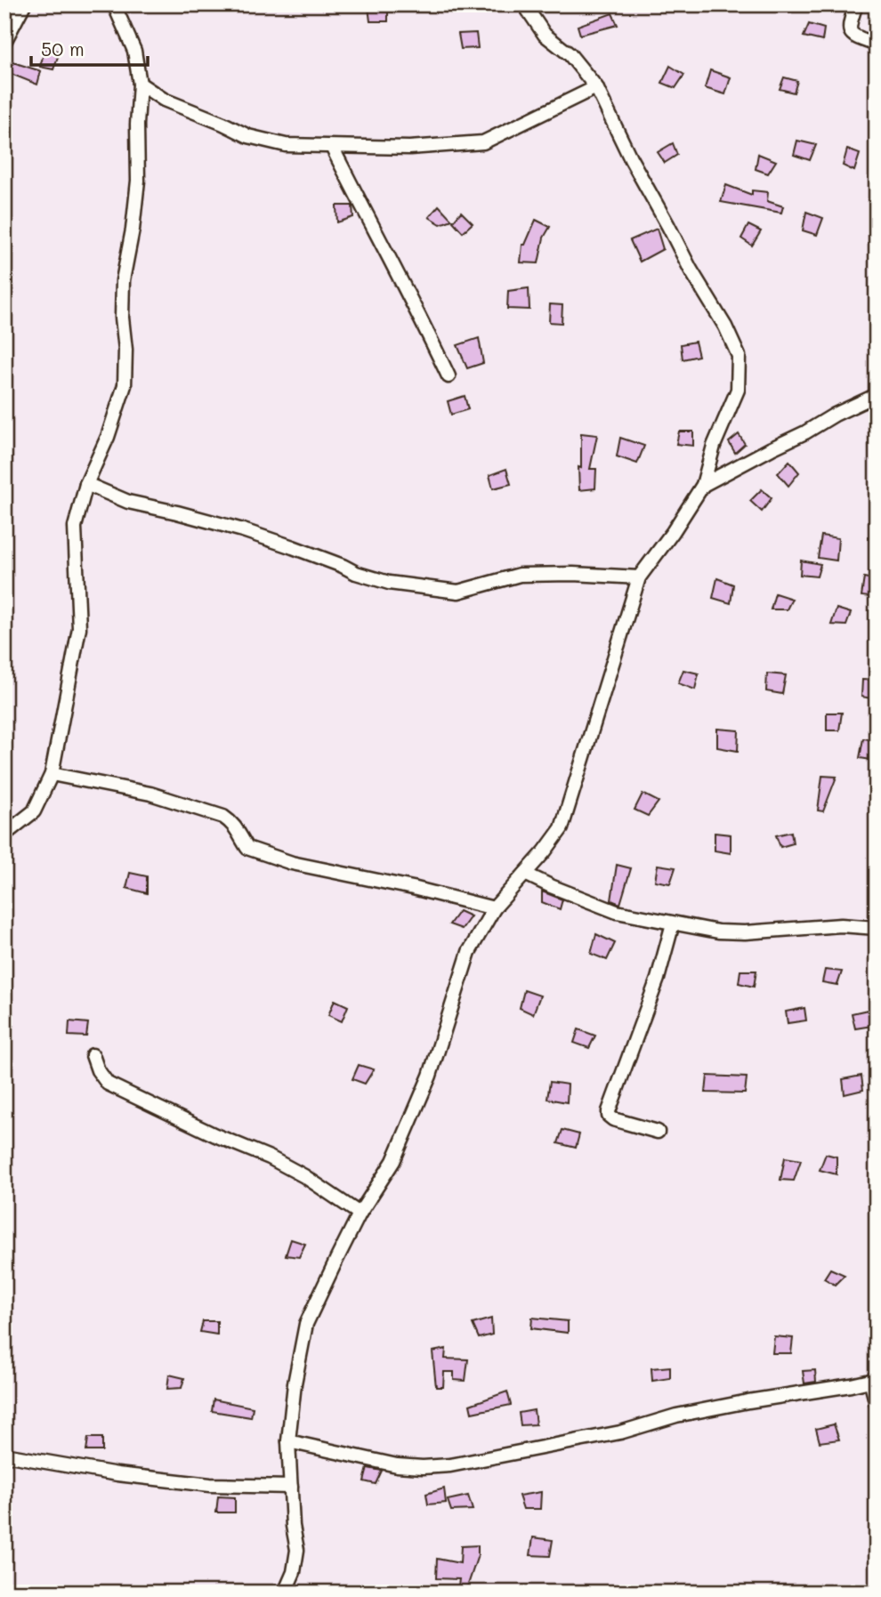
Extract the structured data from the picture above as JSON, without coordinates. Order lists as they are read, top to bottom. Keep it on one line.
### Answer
{"scale_bar":"50 m"}
